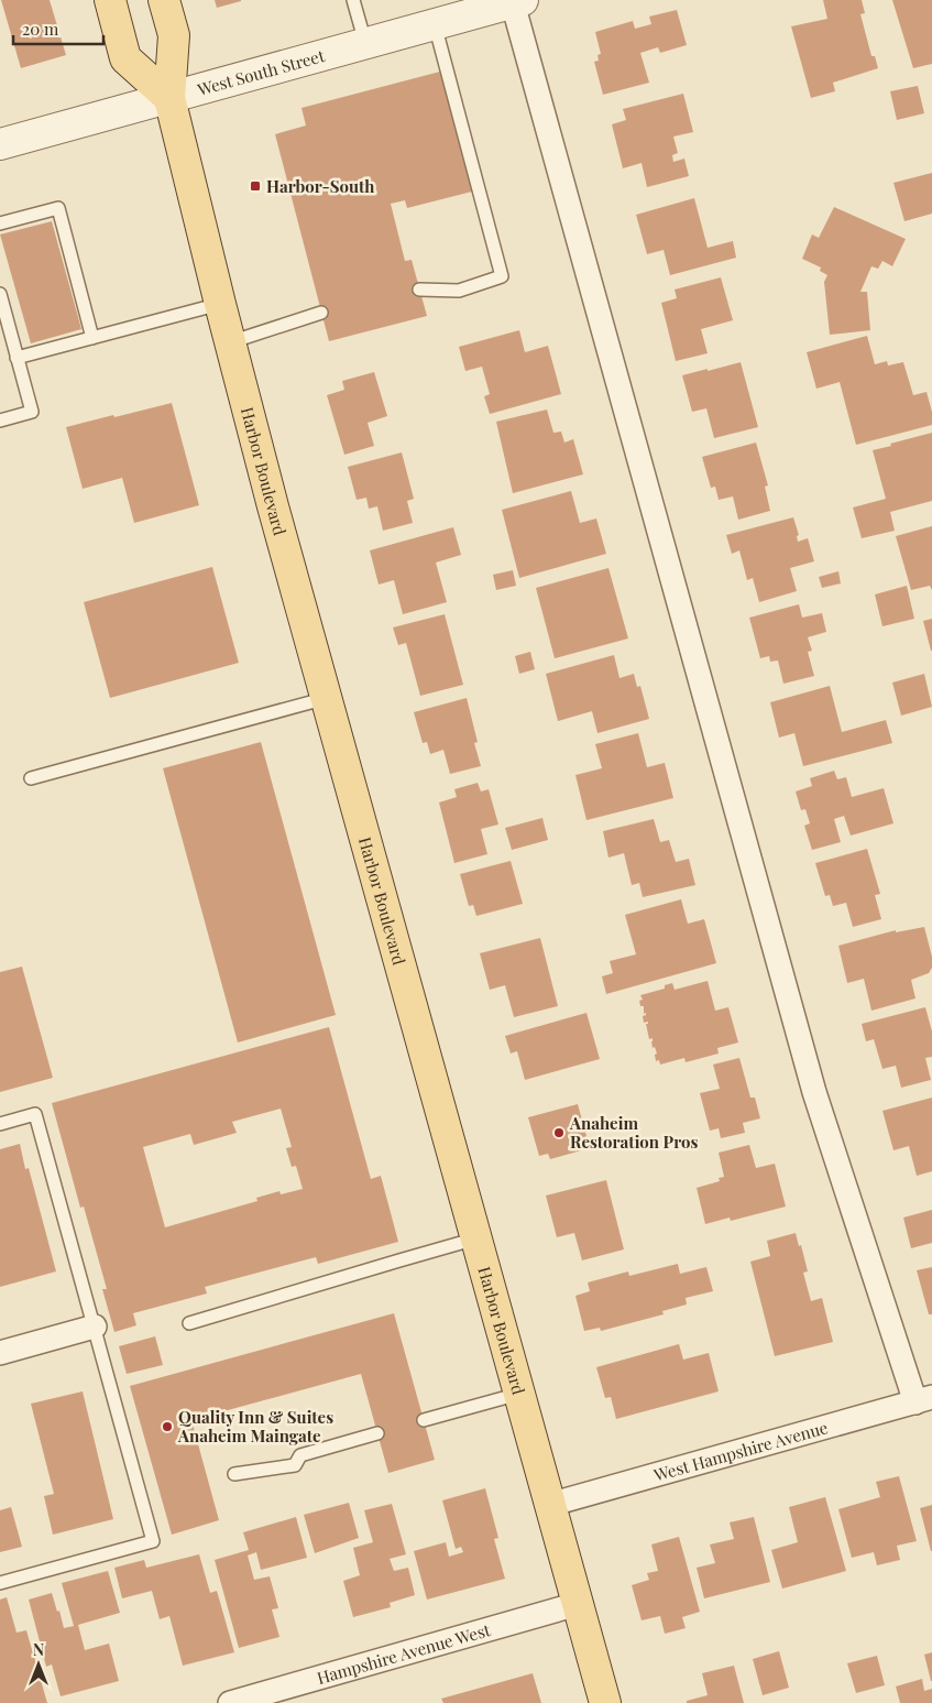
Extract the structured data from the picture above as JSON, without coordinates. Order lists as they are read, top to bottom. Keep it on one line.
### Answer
{"streets":{"main road":["Harbor Boulevard"],"street":["West South Street","West Hampshire Avenue","Hampshire Avenue West"]},"crossings":[["West South Street","Harbor Boulevard"],["Harbor Boulevard","West Hampshire Avenue"],["Harbor Boulevard","Hampshire Avenue West"]],"places":{"transit":["Harbor-South"],"other":["Anaheim Restoration Pros","Quality Inn & Suites Anaheim Maingate"]},"scale_bar":"20 m","north":"top"}
